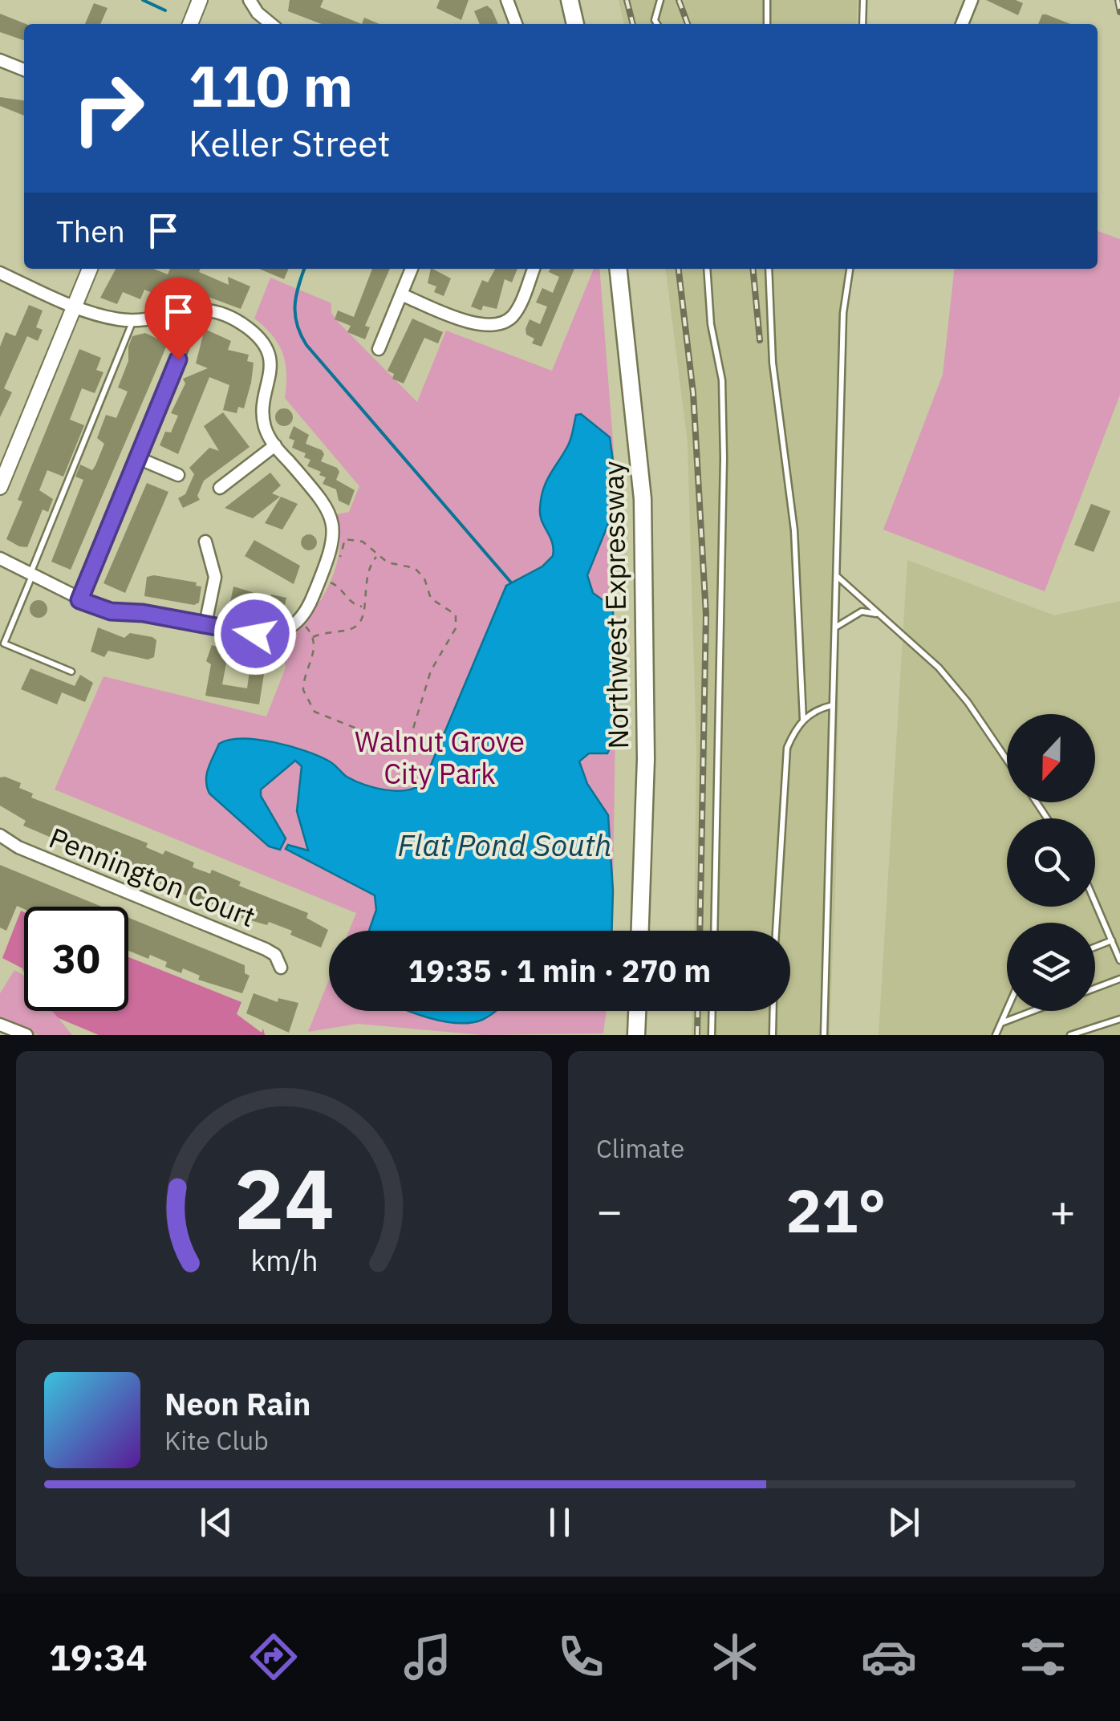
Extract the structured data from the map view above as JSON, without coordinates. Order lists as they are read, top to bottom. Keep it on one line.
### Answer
{"streets":{"main road":["Northwest Expressway"],"street":["Pennington Court"]},"water":["Flat Pond South"],"parks":["Walnut Grove City Park"],"north":"bottom","page":{"turn":["110 m","Keller Street"],"then":"Then","limit":"30","trip":"19:35 · 1 min · 270 m","tile":"Climate","heat":["−","21°","+"],"song":["Neon Rain","Kite Club"],"tabs":"19:34","gauge":["24","km/h"]}}
